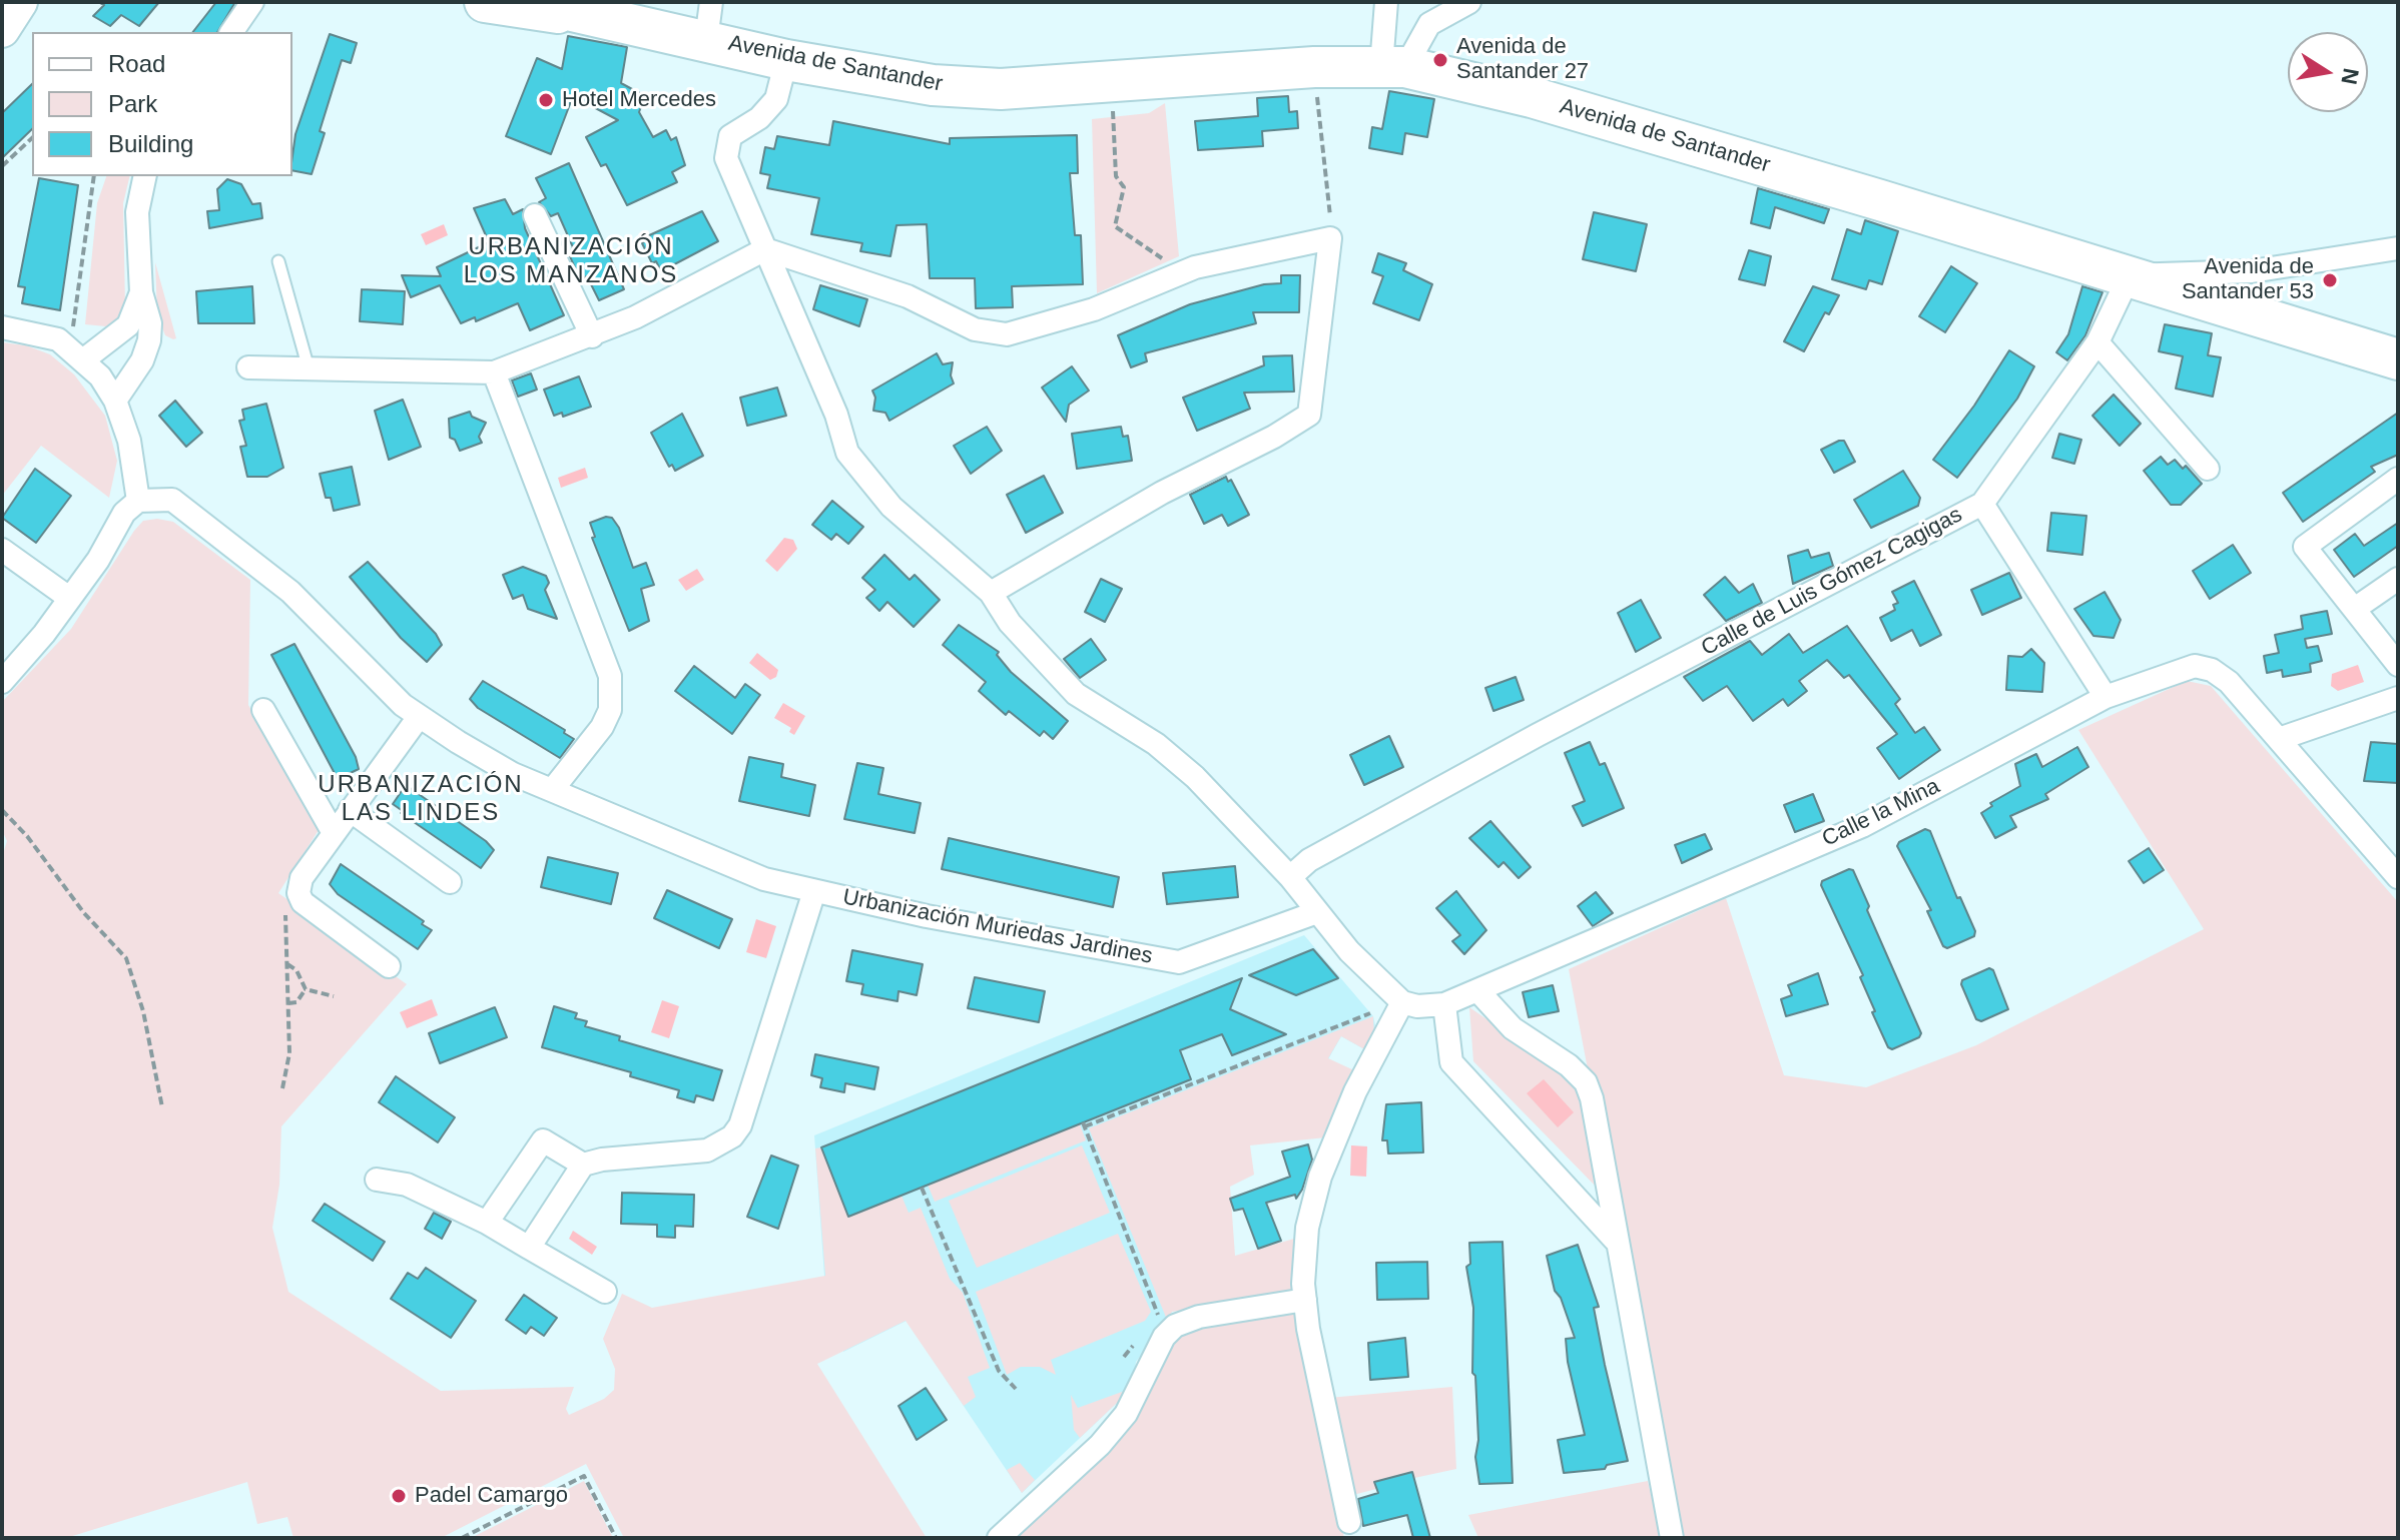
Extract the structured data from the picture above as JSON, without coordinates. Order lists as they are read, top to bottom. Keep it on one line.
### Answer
{"streets":{"highway":["Avenida de Santander"],"street":["Calle de Luis Gómez Cagigas","Calle la Mina","Urbanización Muriedas Jardines"]},"crossings":[["Avenida de Santander","Calle de Luis Gómez Cagigas"]],"districts":["URBANIZACIÓN LOS MANZANOS","URBANIZACIÓN LAS LINDES"],"places":["Avenida de Santander 27","Hotel Mercedes","Avenida de Santander 53","Padel Camargo"],"legend":["Road","Park","Building"],"north":"right"}
